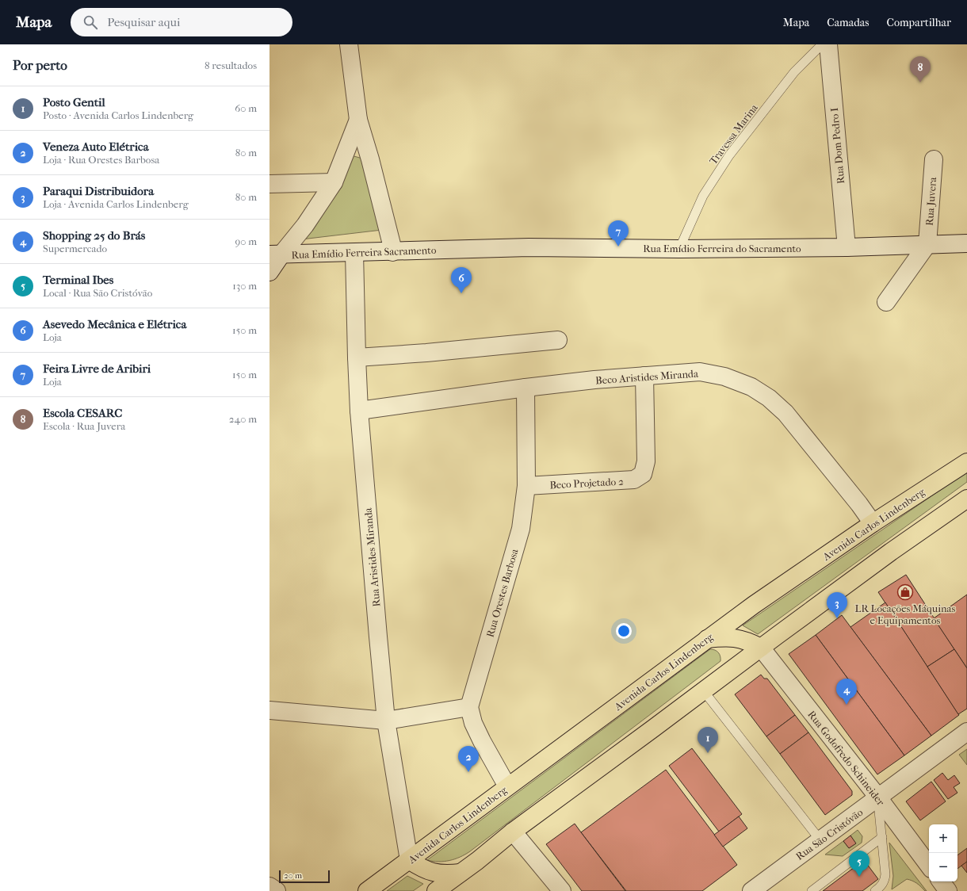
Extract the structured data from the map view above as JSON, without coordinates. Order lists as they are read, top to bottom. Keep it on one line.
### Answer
{"streets":{"main road":["Avenida Carlos Lindenberg"],"street":["Rua Dom Pedro I","Rua Juvera","Rua Emídio Ferreira do Sacramento","Rua Emídio Ferreira Sacramento","Beco Aristides Miranda","Beco Projetado 2","Rua Aristides Miranda","Rua Orestes Barbosa","Rua Godofredo Schineider","Rua São Cristóvão"],"lane":["Travessa Marina"]},"crossings":[["Travessa Marina","Rua Emídio Ferreira do Sacramento"],["Rua Dom Pedro I","Rua Emídio Ferreira do Sacramento"],["Rua Juvera","Rua Emídio Ferreira do Sacramento"],["Rua Emídio Ferreira do Sacramento","Rua Emídio Ferreira Sacramento"],["Rua Emídio Ferreira Sacramento","Rua Aristides Miranda"],["Beco Aristides Miranda","Beco Projetado 2"],["Beco Aristides Miranda","Avenida Carlos Lindenberg"],["Beco Aristides Miranda","Rua Aristides Miranda"],["Beco Aristides Miranda","Rua Orestes Barbosa"],["Beco Projetado 2","Rua Orestes Barbosa"],["Avenida Carlos Lindenberg","Rua Aristides Miranda"],["Rua Godofredo Schineider","Rua São Cristóvão"]],"places":{"shop":["LR Locações Máquinas e Equipamentos"]},"scale_bar":"20 m","page":{"header":"Mapa","search":"Pesquisar aqui","nav":["Mapa","Camadas","Compartilhar"],"heading":["Por perto","8 resultados"],"pins":["8","7","6","3","4","1","2","5"],"list":[{"mark":"1","name":"Posto Gentil","note":"Posto · Avenida Carlos Lindenberg","value":"60 m"},{"mark":"2","name":"Veneza Auto Elétrica","note":"Loja · Rua Orestes Barbosa","value":"80 m"},{"mark":"3","name":"Paraqui Distribuidora","note":"Loja · Avenida Carlos Lindenberg","value":"80 m"},{"mark":"4","name":"Shopping 25 do Brás","note":"Supermercado","value":"90 m"},{"mark":"5","name":"Terminal Ibes","note":"Local · Rua São Cristóvão","value":"130 m"},{"mark":"6","name":"Asevedo Mecânica e Elétrica","note":"Loja","value":"150 m"},{"mark":"7","name":"Feira Livre de Aribiri","note":"Loja","value":"150 m"},{"mark":"8","name":"Escola CESARC","note":"Escola · Rua Juvera","value":"240 m"}],"map_buttons":["+","−"],"scale":"20 m"}}
